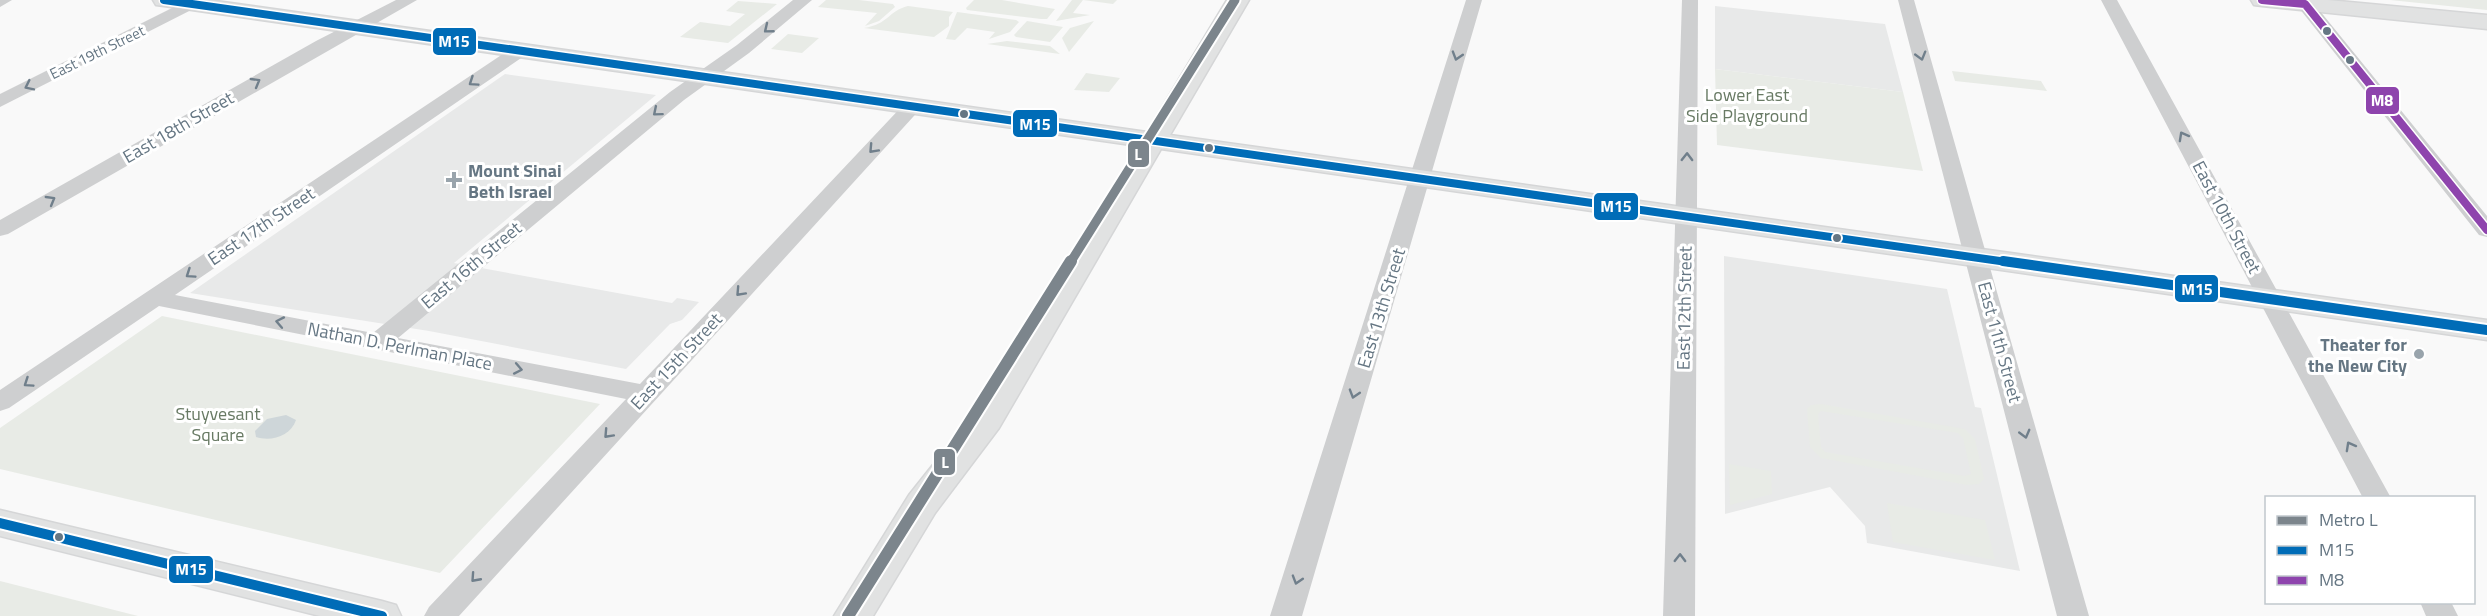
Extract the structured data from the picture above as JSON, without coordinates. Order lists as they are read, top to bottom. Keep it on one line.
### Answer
{"streets":{"street":["East 19th Street","East 18th Street","East 10th Street","East 17th Street","East 16th Street","East 13th Street","East 12th Street","East 11th Street","Nathan D. Perlman Place","East 15th Street"]},"crossings":[["East 17th Street","Nathan D. Perlman Place"],["East 16th Street","Nathan D. Perlman Place"],["Nathan D. Perlman Place","East 15th Street"]],"one_way":["East 19th Street","East 18th Street","East 17th Street","East 16th Street","East 13th Street","East 12th Street","East 11th Street","East 15th Street"],"parks":["Lower East Side Playground","Stuyvesant Square"],"places":{"health":["Mount Sinai Beth Israel"],"other":["Theater for the New City"]},"lines":["metro line L","transit line M15","transit line M8"],"legend":["Metro L","M15","M8"]}
